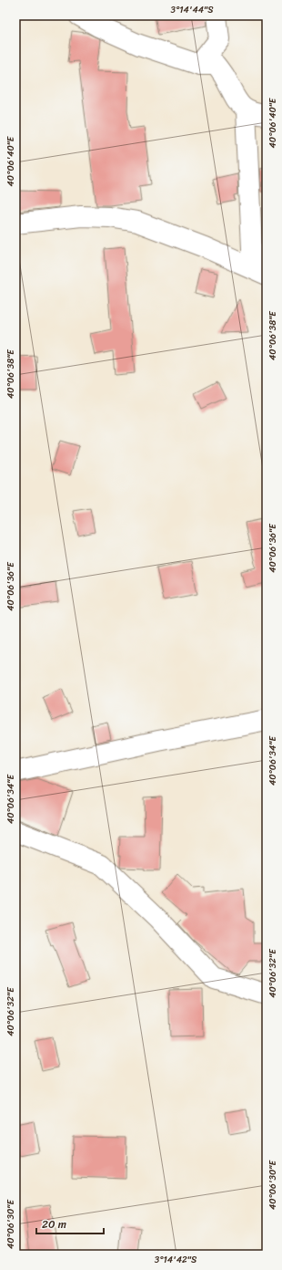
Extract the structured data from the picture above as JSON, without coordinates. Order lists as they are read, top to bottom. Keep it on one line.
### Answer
{"scale_bar":"20 m","coordinates":["3°14'44\"S","40°06'40\"E","40°06'38\"E","40°06'36\"E","40°06'34\"E","40°06'32\"E","40°06'30\"E","3°14'42\"S"]}
